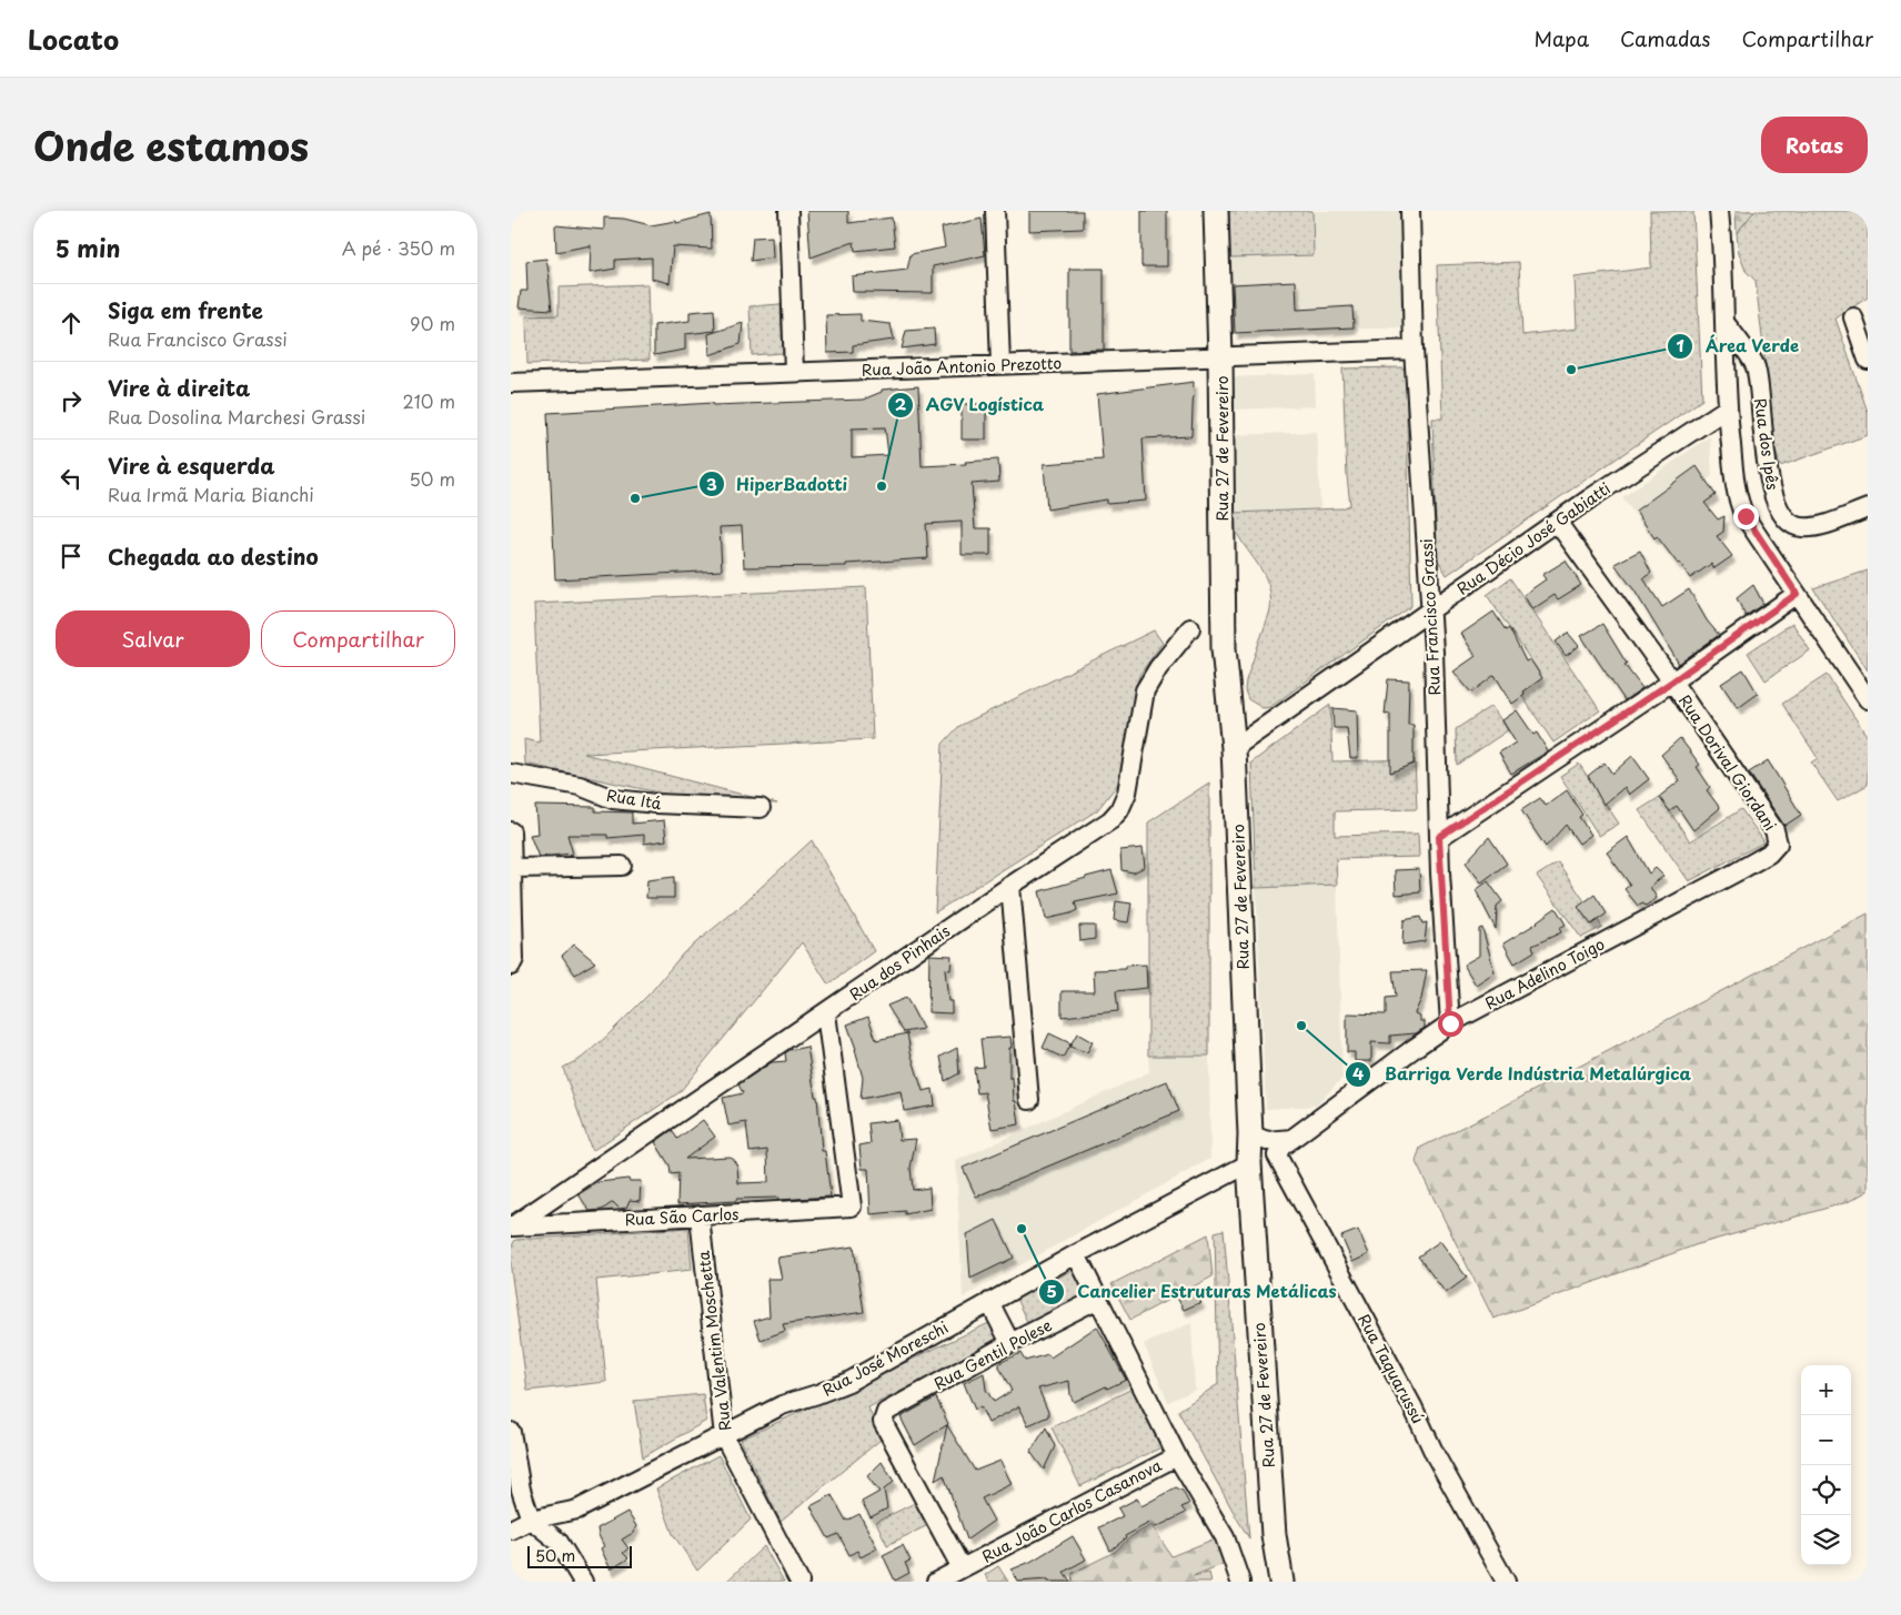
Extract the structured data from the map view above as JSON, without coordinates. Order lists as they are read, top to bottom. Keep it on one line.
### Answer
{"streets":{"main road":["Rua 27 de Fevereiro"],"street":["Rua João Antonio Prezotto","Rua dos Ipês","Rua Décio José Gabiatti","Rua Francisco Grassi","Rua Dorival Giordani","Rua Itá","Rua dos Pinhais","Rua Adelino Toigo","Rua São Carlos","Rua Valentim Moschetta","Rua Gentil Polese","Rua José Moreschi","Rua Taquarussú","Rua João Carlos Casanova"]},"crossings":[["Rua João Antonio Prezotto","Rua 27 de Fevereiro"],["Rua João Antonio Prezotto","Rua Francisco Grassi"],["Rua 27 de Fevereiro","Rua Décio José Gabiatti"],["Rua 27 de Fevereiro","Rua José Moreschi"],["Rua Décio José Gabiatti","Rua Francisco Grassi"],["Rua Décio José Gabiatti","Rua Dorival Giordani"],["Rua Francisco Grassi","Rua Adelino Toigo"],["Rua Dorival Giordani","Rua Adelino Toigo"],["Rua dos Pinhais","Rua São Carlos"],["Rua Adelino Toigo","Rua Taquarussú"],["Rua São Carlos","Rua Valentim Moschetta"],["Rua Valentim Moschetta","Rua José Moreschi"],["Rua Gentil Polese","Rua João Carlos Casanova"]],"places":["Área Verde","AGV Logística","HiperBadotti","Barriga Verde Indústria Metalúrgica","Cancelier Estruturas Metálicas"],"scale_bar":"50 m","page":{"header":"Locato","nav":["Mapa","Camadas","Compartilhar"],"title":"Onde estamos","buttons":["Rotas",["Salvar","Compartilhar"]],"heading":["5 min","A pé · 350 m"],"list":[["Siga em frente","Rua Francisco Grassi","90 m"],["Vire à direita","Rua Dosolina Marchesi Grassi","210 m"],["Vire à esquerda","Rua Irmã Maria Bianchi","50 m"],"Chegada ao destino"],"map_buttons":["+","−"],"scale":"50 m"}}
